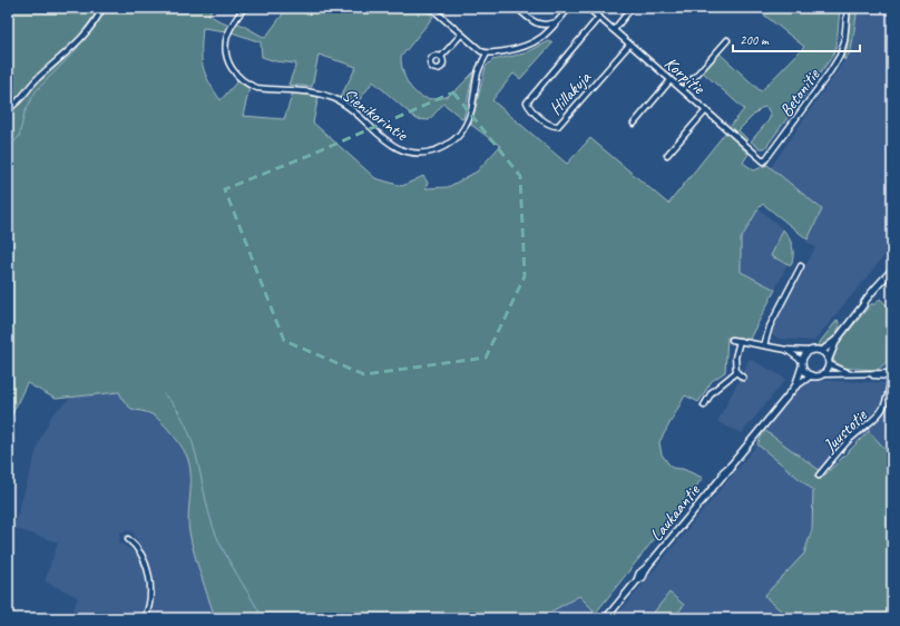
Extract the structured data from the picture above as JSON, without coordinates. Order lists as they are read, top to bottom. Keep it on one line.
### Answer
{"streets":{"main road":["Laukaantie"],"street":["Korpitie","Hillakuja","Betonitie","Sienikorintie","Juustotie"]},"crossings":[["Korpitie","Hillakuja"],["Korpitie","Betonitie"]],"scale_bar":"200 m"}
